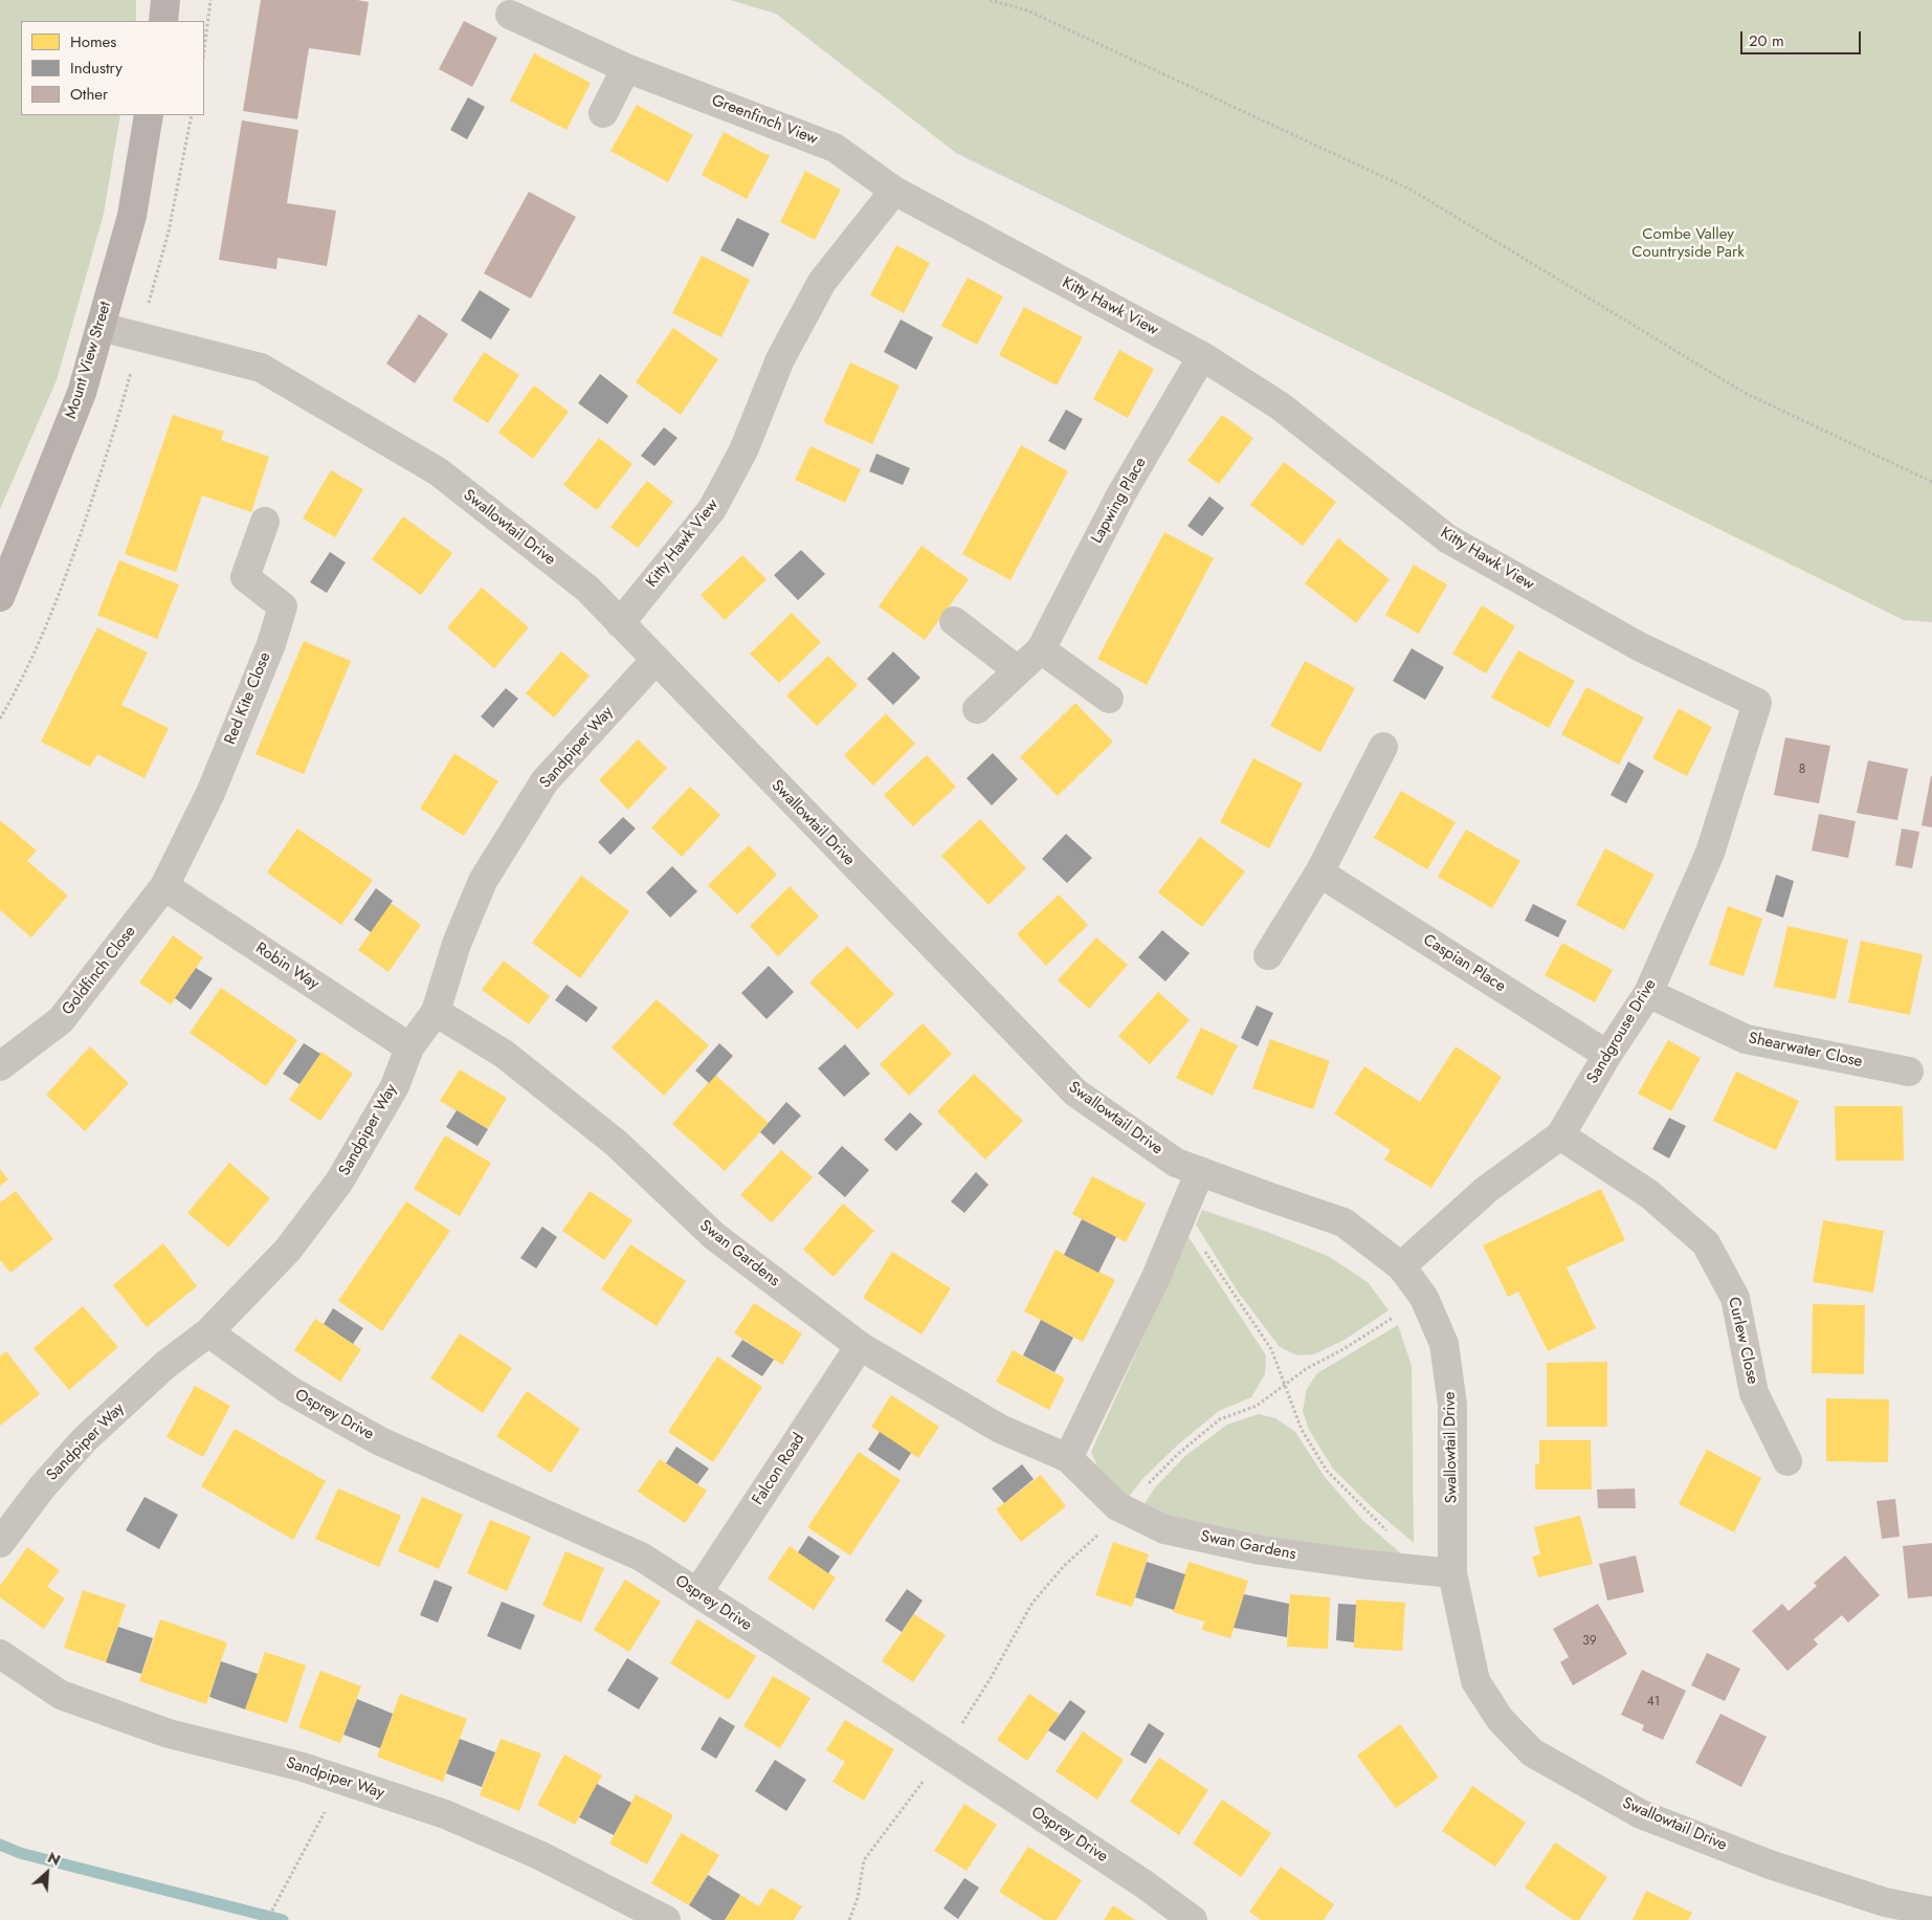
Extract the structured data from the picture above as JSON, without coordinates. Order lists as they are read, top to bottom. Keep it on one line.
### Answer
{"streets":{"main road":["Mount View Street"],"street":["Greenfinch View","Kitty Hawk View","Lapwing Place","Swallowtail Drive","Red Kite Close","Sandpiper Way","Caspian Place","Robin Way","Goldfinch Close","Sandgrouse Drive","Shearwater Close","Swan Gardens","Curlew Close","Osprey Drive","Falcon Road"]},"crossings":[["Greenfinch View","Kitty Hawk View"],["Kitty Hawk View","Lapwing Place"],["Kitty Hawk View","Swallowtail Drive"],["Kitty Hawk View","Sandgrouse Drive"],["Mount View Street","Swallowtail Drive"],["Swallowtail Drive","Sandpiper Way"],["Swallowtail Drive","Sandgrouse Drive"],["Swallowtail Drive","Swan Gardens"],["Red Kite Close","Robin Way"],["Red Kite Close","Goldfinch Close"],["Sandpiper Way","Robin Way"],["Sandpiper Way","Swan Gardens"],["Sandpiper Way","Osprey Drive"],["Caspian Place","Sandgrouse Drive"],["Robin Way","Goldfinch Close"],["Sandgrouse Drive","Shearwater Close"],["Sandgrouse Drive","Curlew Close"],["Swan Gardens","Falcon Road"],["Osprey Drive","Falcon Road"]],"parks":["Combe Valley Countryside Park"],"house_numbers":["8","39","41"],"legend":["Homes","Industry","Other"],"scale_bar":"20 m","north":"top right"}
